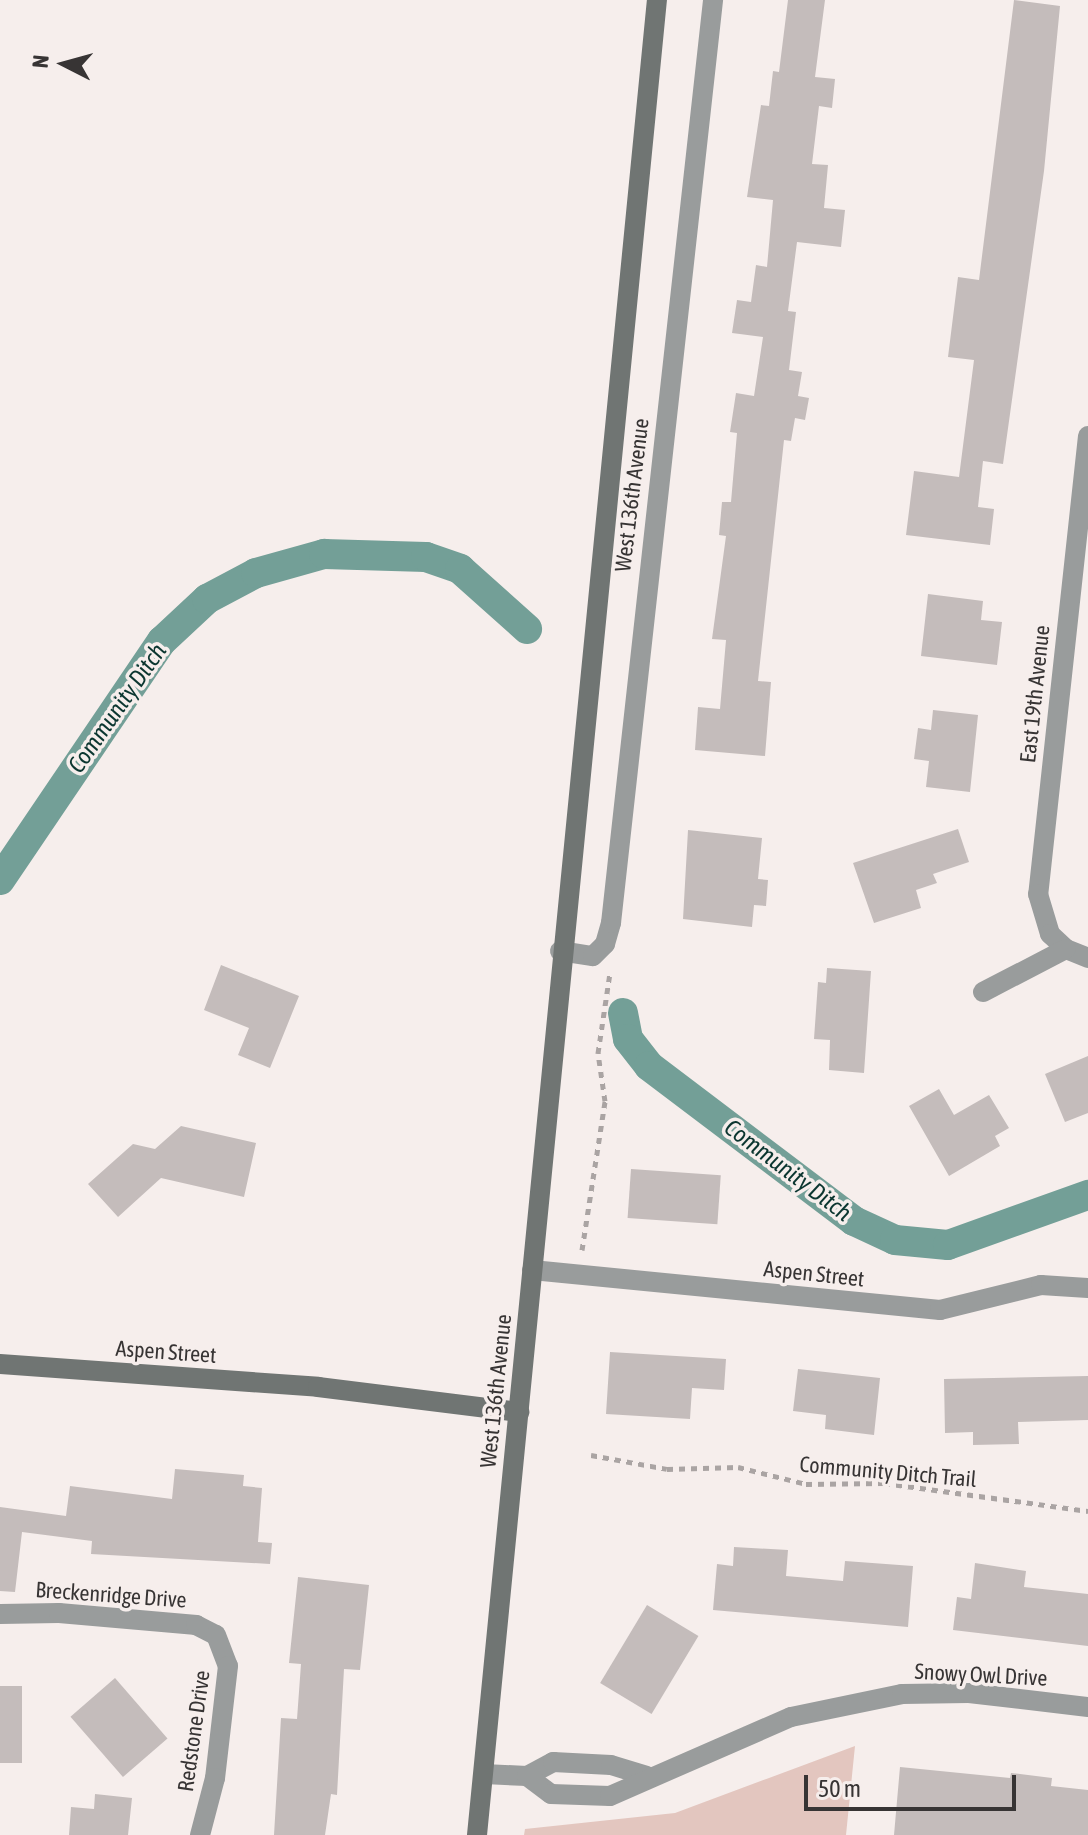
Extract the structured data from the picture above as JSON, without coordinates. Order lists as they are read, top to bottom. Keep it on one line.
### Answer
{"streets":{"main road":["West 136th Avenue","Aspen Street"],"street":["East 19th Avenue","Breckenridge Drive","Snowy Owl Drive","Redstone Drive"],"path":["Community Ditch Trail"]},"crossings":[["West 136th Avenue","Aspen Street"],["West 136th Avenue","Snowy Owl Drive"],["Breckenridge Drive","Redstone Drive"]],"water":["Community Ditch"],"scale_bar":"50 m","north":"left"}
